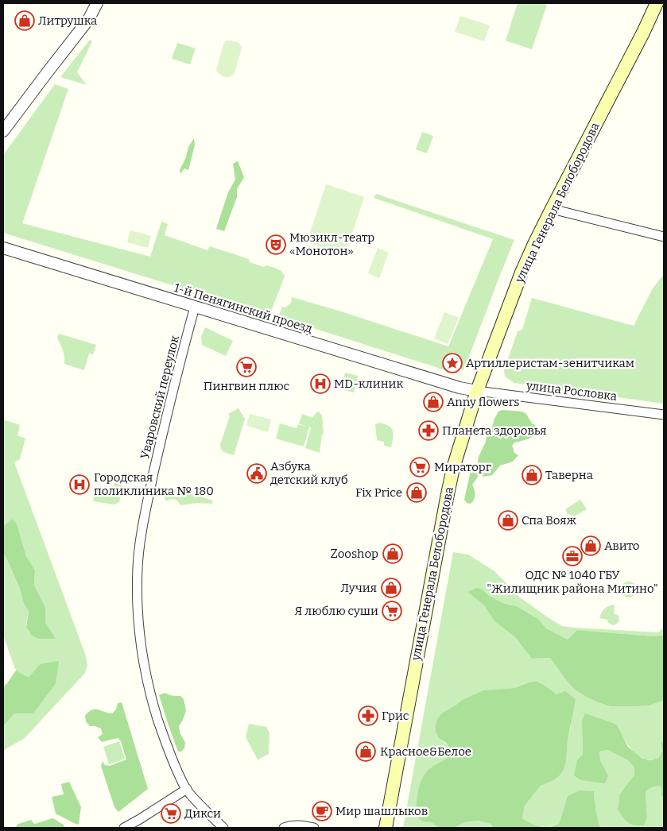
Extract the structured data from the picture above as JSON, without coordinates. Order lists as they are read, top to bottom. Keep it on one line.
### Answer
{"streets":{"main road":["улица Генерала Белобородова"],"street":["1-й Пенягинский проезд","улица Рословка","Уваровский переулок"]},"crossings":[["улица Генерала Белобородова","1-й Пенягинский проезд"],["улица Генерала Белобородова","улица Рословка"],["1-й Пенягинский проезд","улица Рословка"],["1-й Пенягинский проезд","Уваровский переулок"]],"places":{"shop":["Литрушка","Anny flowers","Таверна","Fix Price","Спа Вояж","Авито","Zooshop","Лучия","Красное&Белое"],"theatre":["Мюзикл-театр «Монотон»"],"place":["Артиллеристам-зенитчикам"],"supermarket":["Пингвин плюс","Мираторг","Я люблю суши","Дикси"],"hospital":["MD-клиник","Городская поликлиника № 180"],"pharmacy":["Планета здоровья","Грис"],"public building":["Азбука детский клуб"],"office":["ОДС № 1040 ГБУ \"Жилищник района Митино\""],"cafe":["Мир шашлыков"]}}
